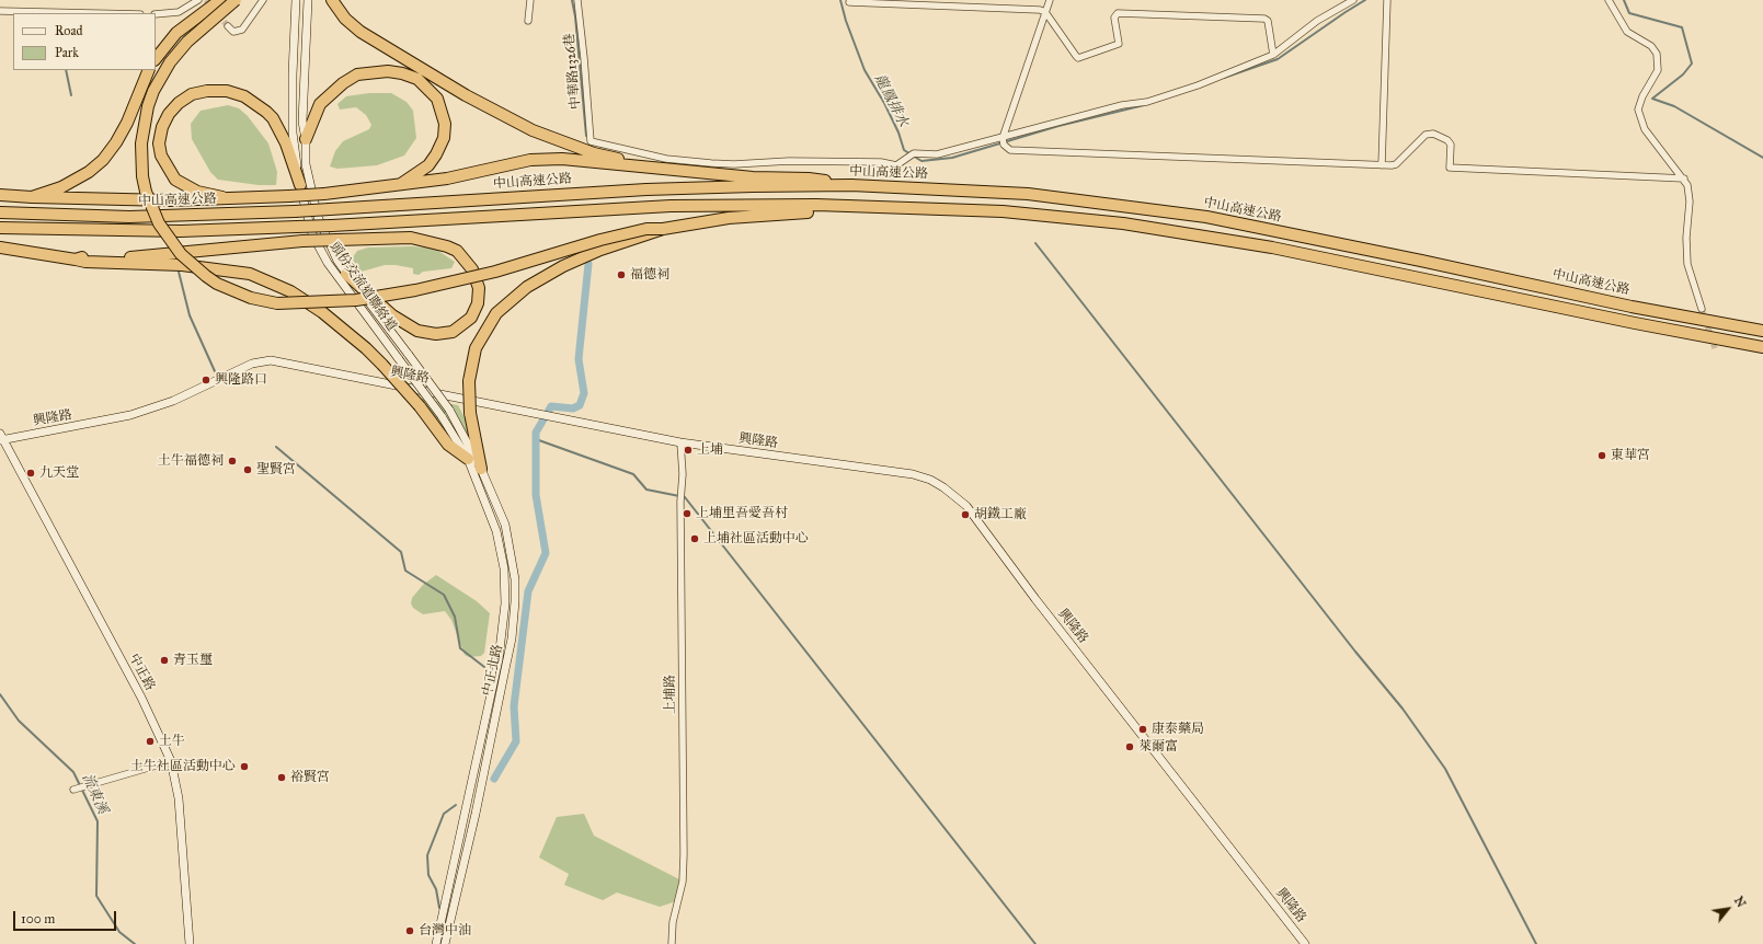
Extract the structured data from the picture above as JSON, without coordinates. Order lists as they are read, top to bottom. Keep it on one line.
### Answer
{"streets":{"highway":["中山高速公路"],"main road":["頭份交流道聯絡道","興隆路","中正北路","中正路"],"street":["中華路1326巷","上埔路"]},"crossings":[["頭份交流道聯絡道","中正北路"],["興隆路","中正路"],["興隆路","上埔路"]],"water":["龍鳳排水","流東溪"],"places":["福德祠","興隆路口","上埔","東華宮","土牛福德祠","聖賢宮","九天堂","上埔里吾愛吾村","胡鐵工廠","上埔社區活動中心","青玉璽","康泰藥局","土牛","萊爾富","土牛社區活動中心","裕賢宮","台灣中油"],"legend":["Road","Park"],"scale_bar":"100 m","north":"top right"}
